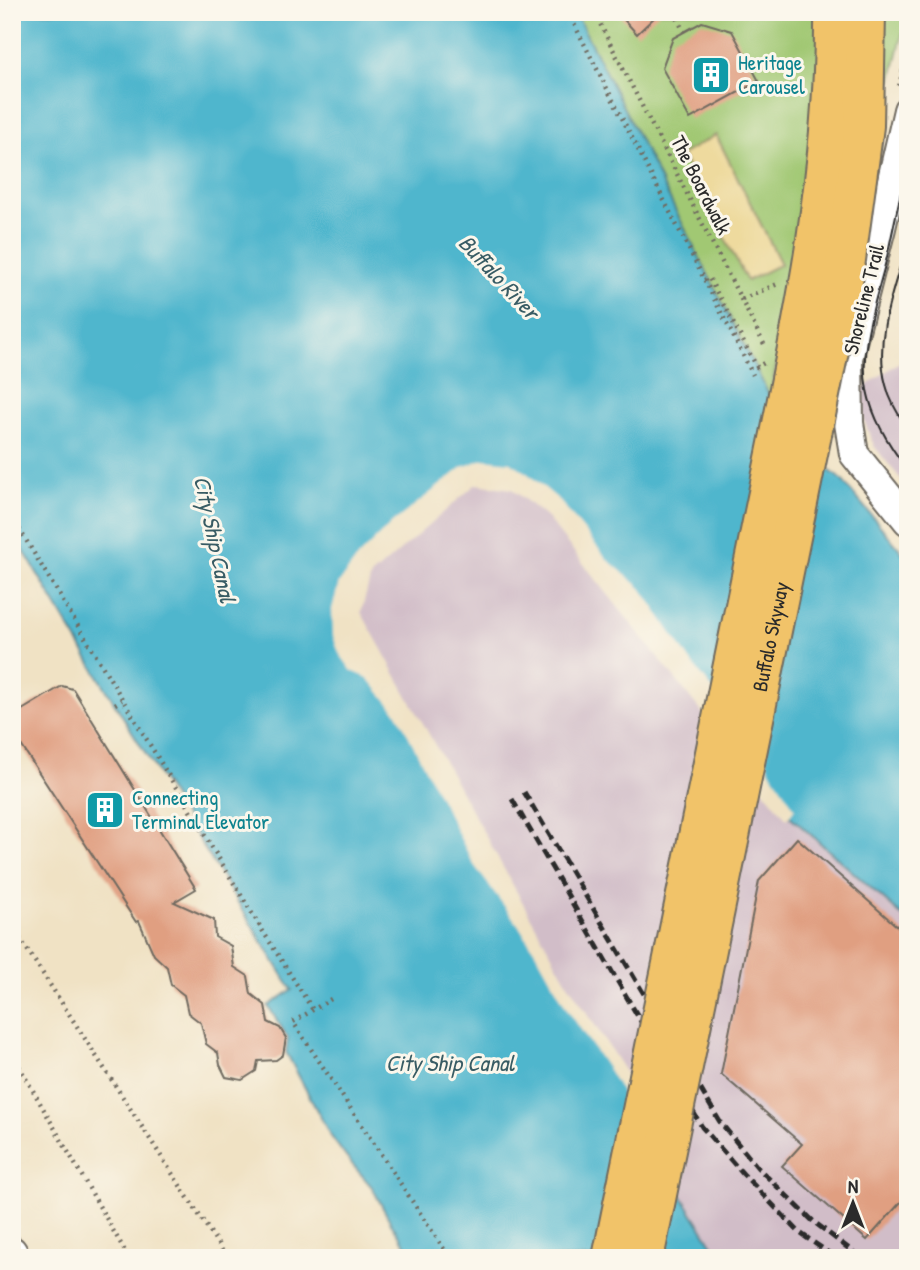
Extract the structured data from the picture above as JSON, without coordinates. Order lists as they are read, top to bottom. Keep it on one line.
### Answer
{"streets":{"highway":["Buffalo Skyway"],"street":["Shoreline Trail"],"path":["The Boardwalk"]},"water":["Buffalo River","City Ship Canal"],"places":{"building":["Heritage Carousel","Connecting Terminal Elevator"]},"north":"top"}
